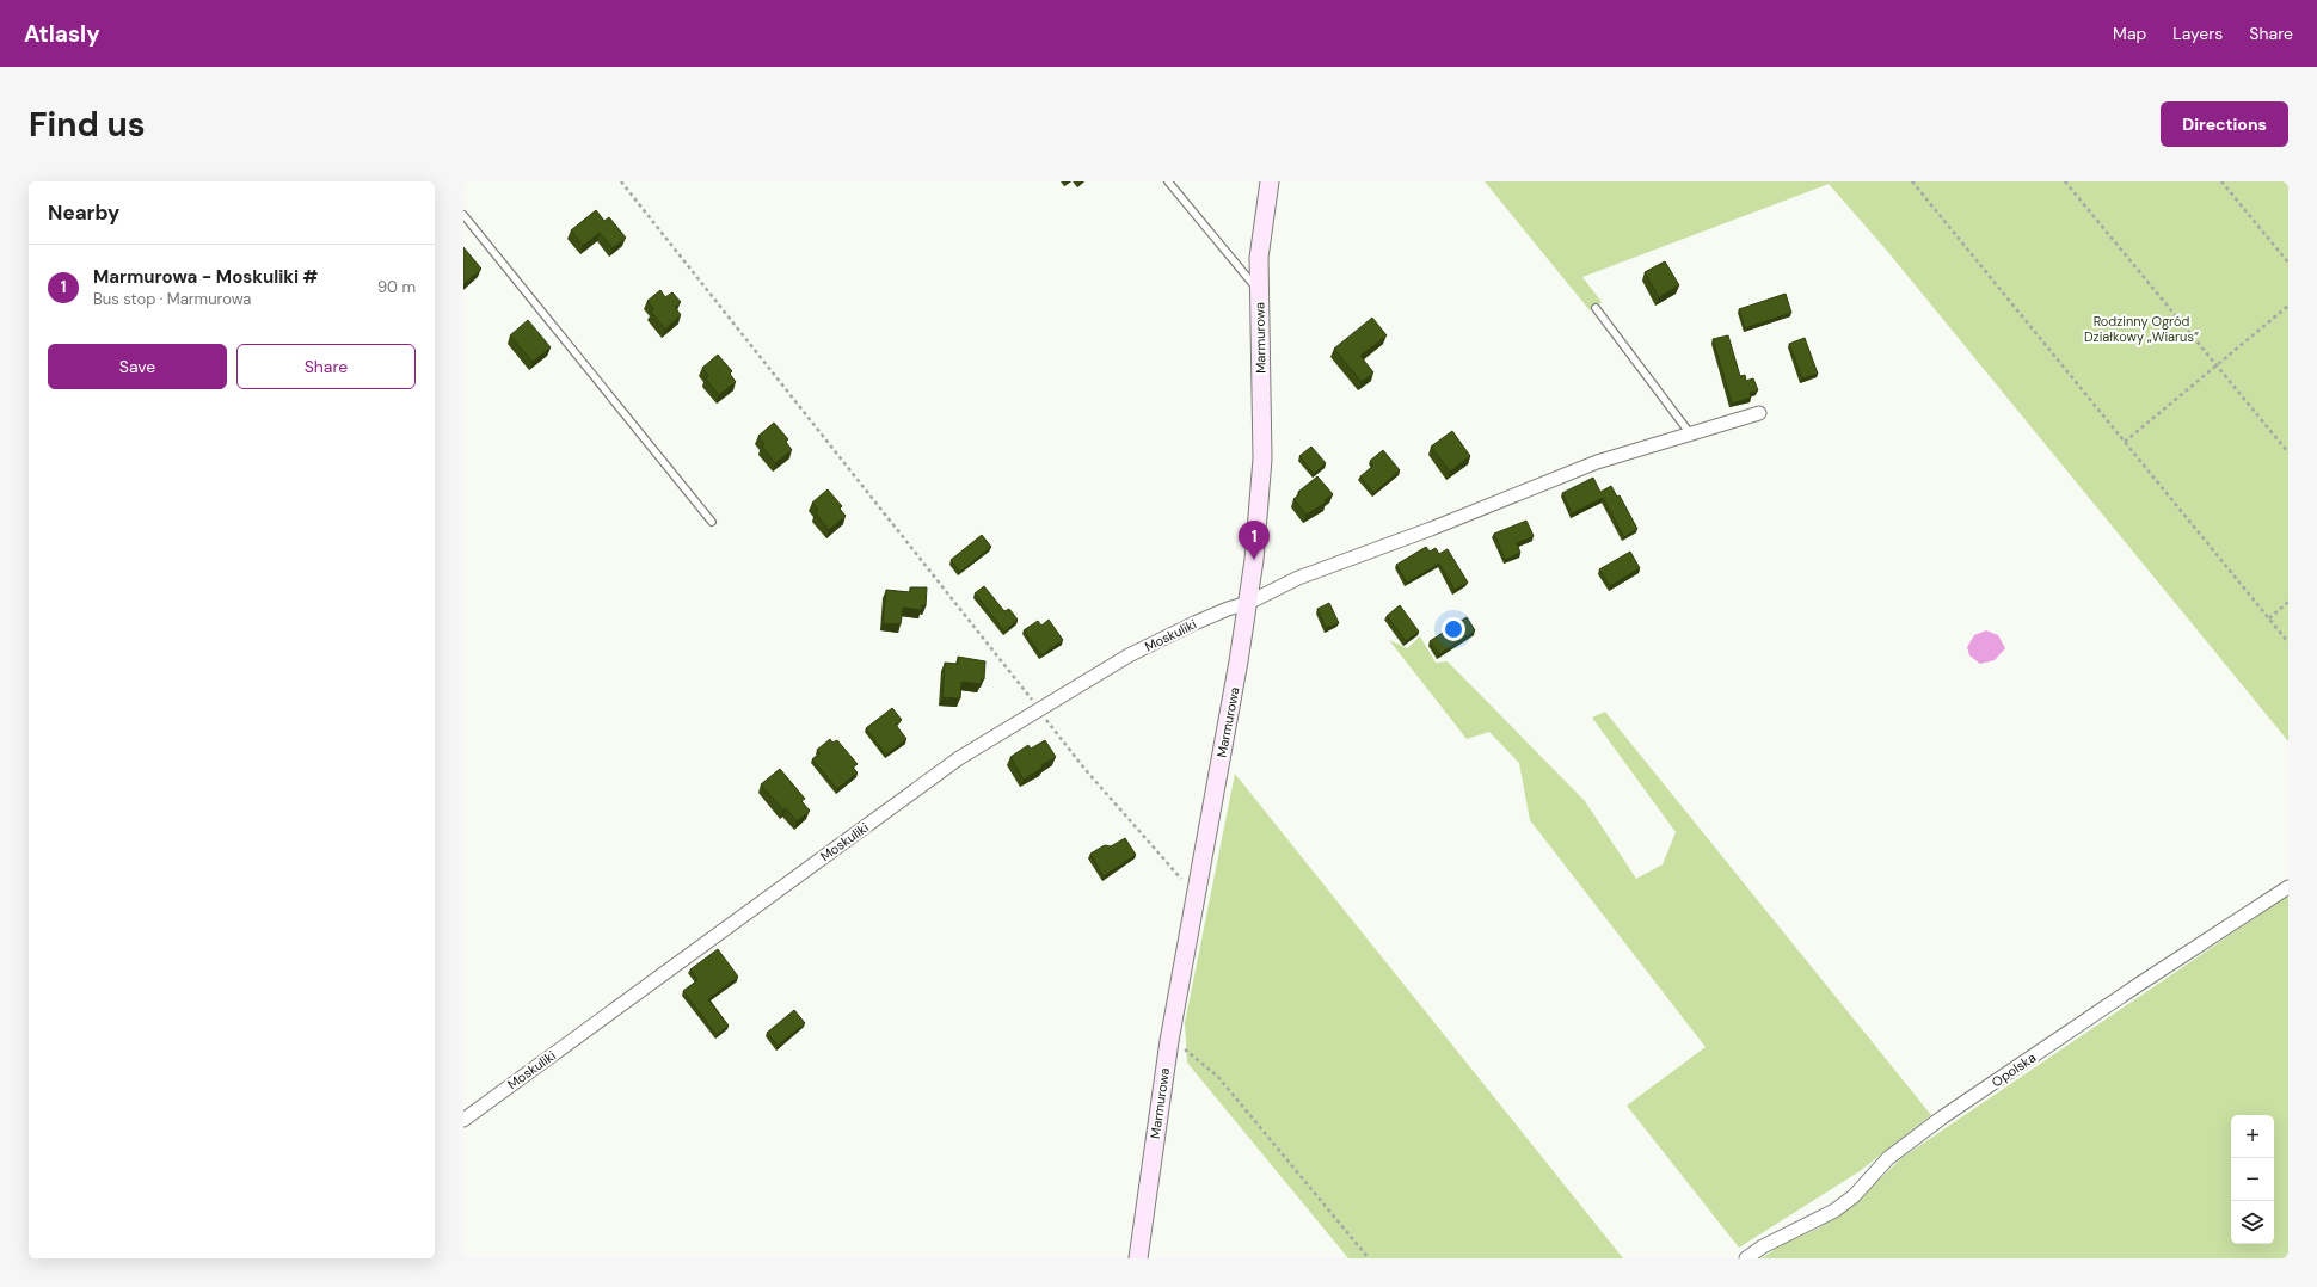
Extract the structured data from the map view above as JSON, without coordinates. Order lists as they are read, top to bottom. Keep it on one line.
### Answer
{"streets":{"street":["Marmurowa","Moskuliki","Opolska"]},"crossings":[["Marmurowa","Moskuliki"]],"parks":["Rodzinny Ogród Działkowy „Wiarus”"],"page":{"header":"Atlasly","nav":["Map","Layers","Share"],"buttons":["Directions",["Save","Share"]],"title":"Find us","heading":"Nearby","list":[{"mark":"1","name":"Marmurowa - Moskuliki #","note":"Bus stop · Marmurowa","value":"90 m"}],"pins":"1","map_buttons":["+","−"]}}
